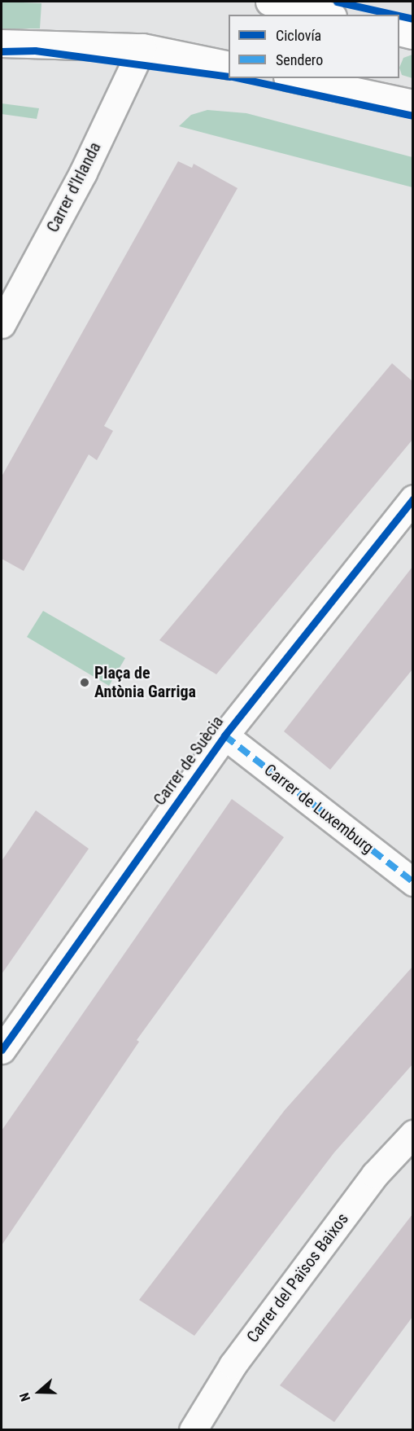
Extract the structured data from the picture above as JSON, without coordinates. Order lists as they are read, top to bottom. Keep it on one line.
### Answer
{"streets":{"street":["Carrer d'Irlanda","Carrer de Suècia","Carrer de Luxemburg","Carrer del Països Baixos"]},"crossings":[["Carrer de Suècia","Carrer de Luxemburg"]],"places":["Plaça de Antònia Garriga"],"legend":["Ciclovía","Sendero"],"north":"left"}
